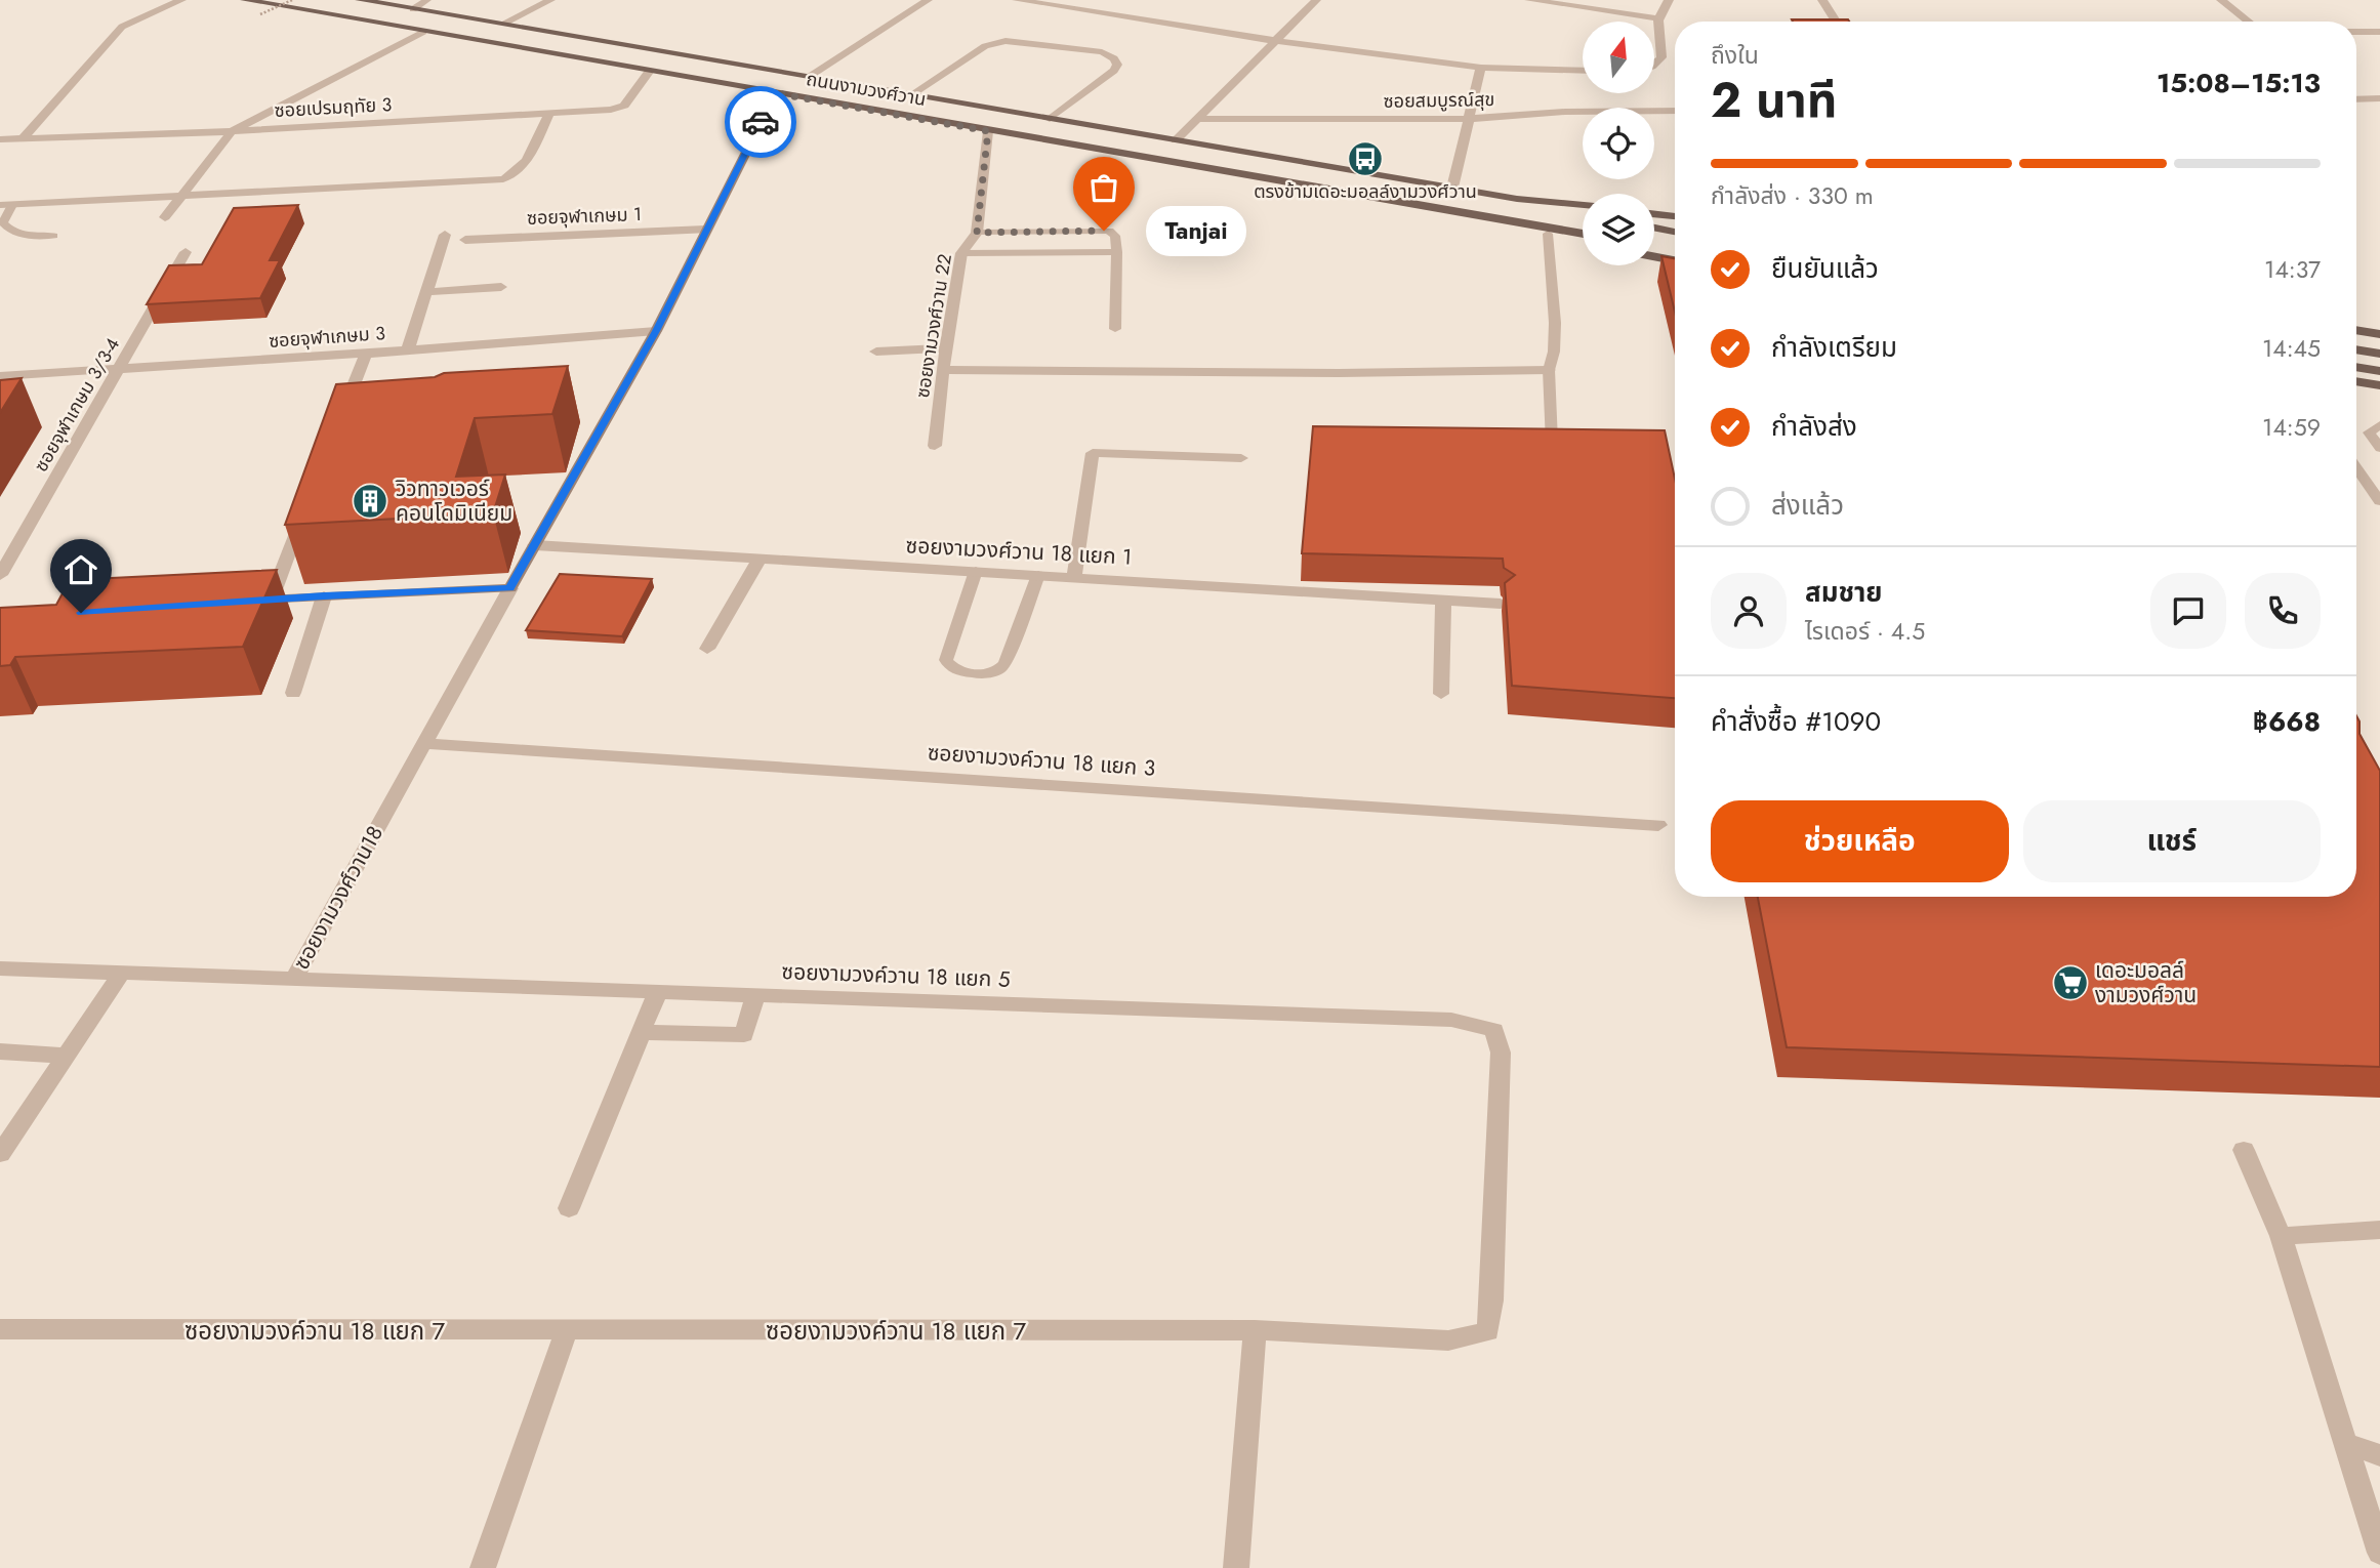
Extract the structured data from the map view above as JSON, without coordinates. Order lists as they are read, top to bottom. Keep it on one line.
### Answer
{"streets":{"main road":["ถนนงามวงศ์วาน"],"street":["ซอยสมบูรณ์สุข","ซอยเปรมฤทัย 3","ซอยจุฬาเกษม 1","ซอยงามวงศ์วาน 22","ซอยจุฬาเกษม 3","ซอยจุฬาเกษม 3/3-4","ซอยงามวงศ์วาน 18 แยก 1","ซอยงามวงค์วาน 18 แยก 3","ซอยงามวงศ์วาน18","ซอยงามวงค์วาน 18 แยก 5","ซอยงามวงค์วาน 18 แยก 7"]},"crossings":[["ถนนงามวงศ์วาน","ซอยเปรมฤทัย 3"],["ถนนงามวงศ์วาน","ซอยงามวงศ์วาน 22"],["ซอยจุฬาเกษม 3","ซอยจุฬาเกษม 3/3-4"],["ซอยงามวงค์วาน 18 แยก 3","ซอยงามวงศ์วาน18"],["ซอยงามวงศ์วาน18","ซอยงามวงค์วาน 18 แยก 5"],["ซอยงามวงค์วาน 18 แยก 5","ซอยงามวงค์วาน 18 แยก 7"]],"places":{"bus stop":["ตรงข้ามเดอะมอลล์งามวงศ์วาน"],"other":["Tanjai"],"building":["วิวทาวเวอร์ คอนโดมิเนียม"],"supermarket":["เดอะมอลล์ งามวงศ์วาน"]},"north":"top","page":{"heading":["2 นาที","ถึงใน","15:08–15:13"],"panel":["สมชาย","ไรเดอร์ · 4.5","คำสั่งซื้อ #1090","฿668"],"bar":"กำลังส่ง · 330 m","bubble":"Tanjai","list":[["ยืนยันแล้ว","14:37"],["กำลังเตรียม","14:45"],["กำลังส่ง","14:59"],"ส่งแล้ว"],"buttons":["ช่วยเหลือ","แชร์"]}}
